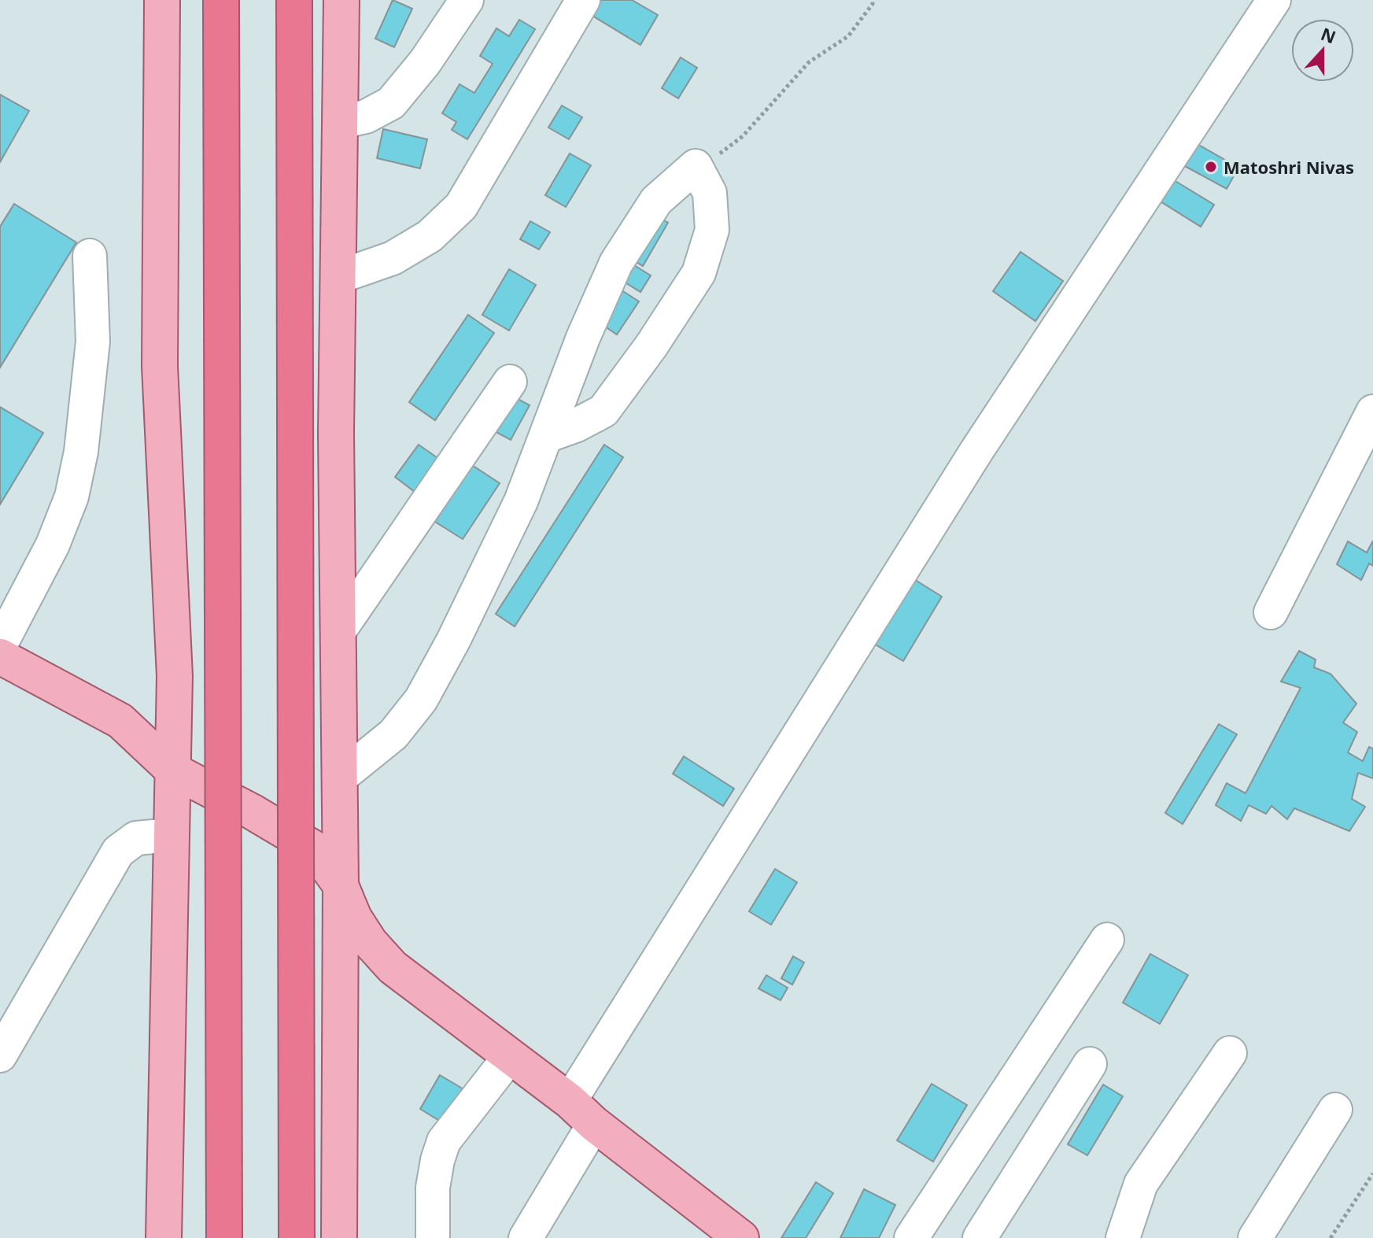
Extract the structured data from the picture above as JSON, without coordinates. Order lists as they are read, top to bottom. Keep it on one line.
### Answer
{"places":["Matoshri Nivas"],"north":"top"}
